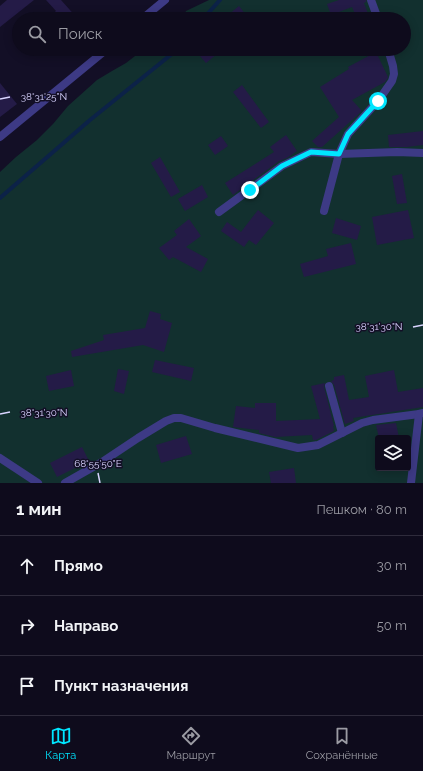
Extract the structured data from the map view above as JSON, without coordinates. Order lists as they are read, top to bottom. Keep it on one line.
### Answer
{"page":{"search":"Поиск","heading":["1 мин","Пешком · 80 m"],"list":[["Прямо","30 m"],["Направо","50 m"],"Пункт назначения"],"nav":["Карта","Маршрут","Сохранённые"]},"coordinates":["38°31'25\"N","38°31'30\"N","68°55'50\"E"]}
